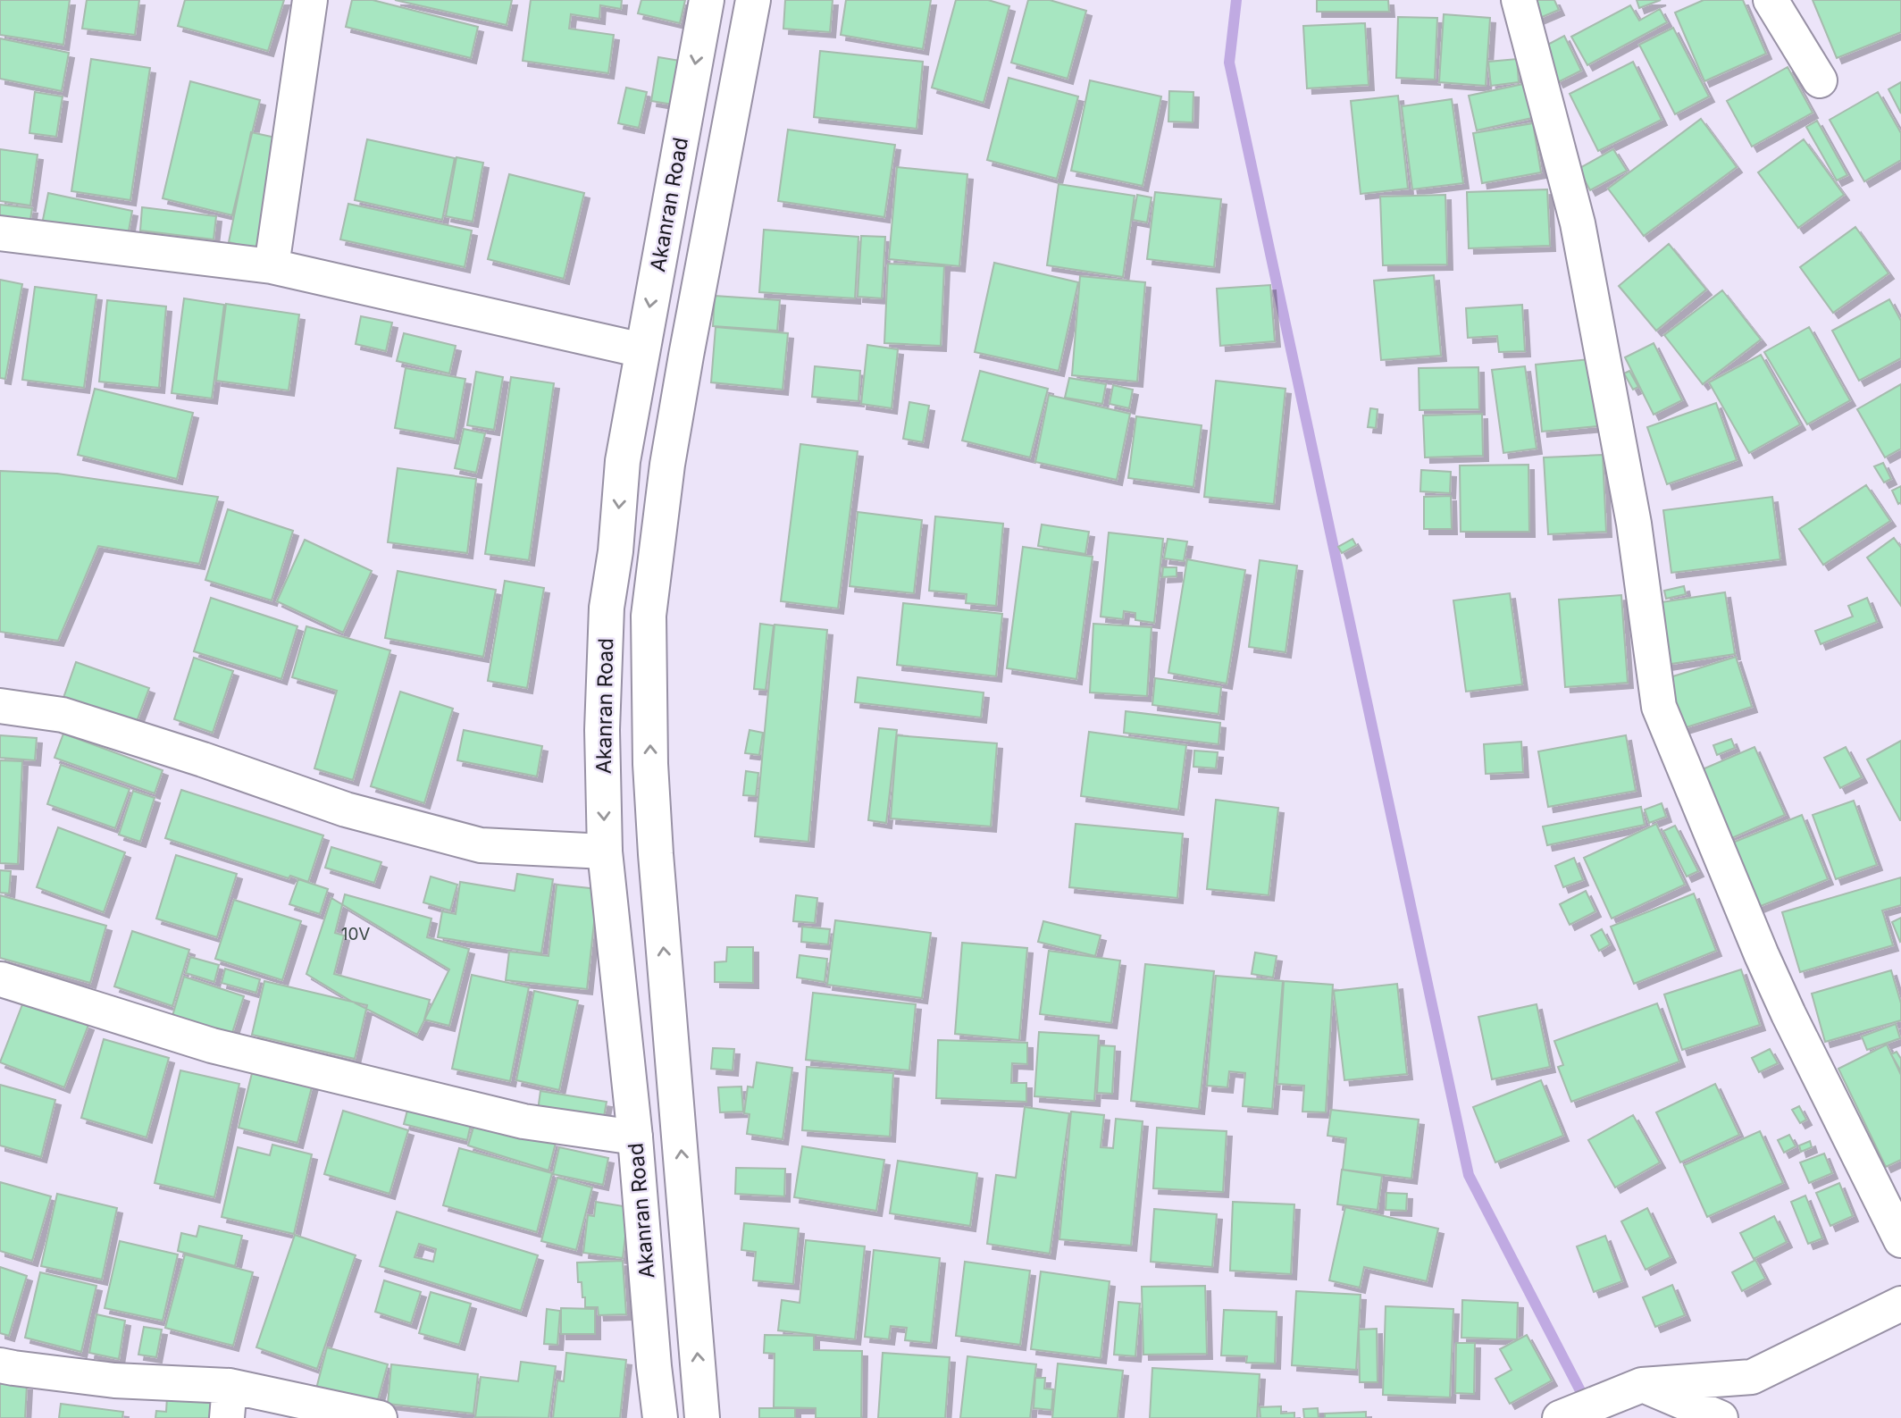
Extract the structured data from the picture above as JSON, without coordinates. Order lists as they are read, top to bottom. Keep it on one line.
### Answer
{"streets":{"street":["Akanran Road"]},"house_numbers":["10V"]}
